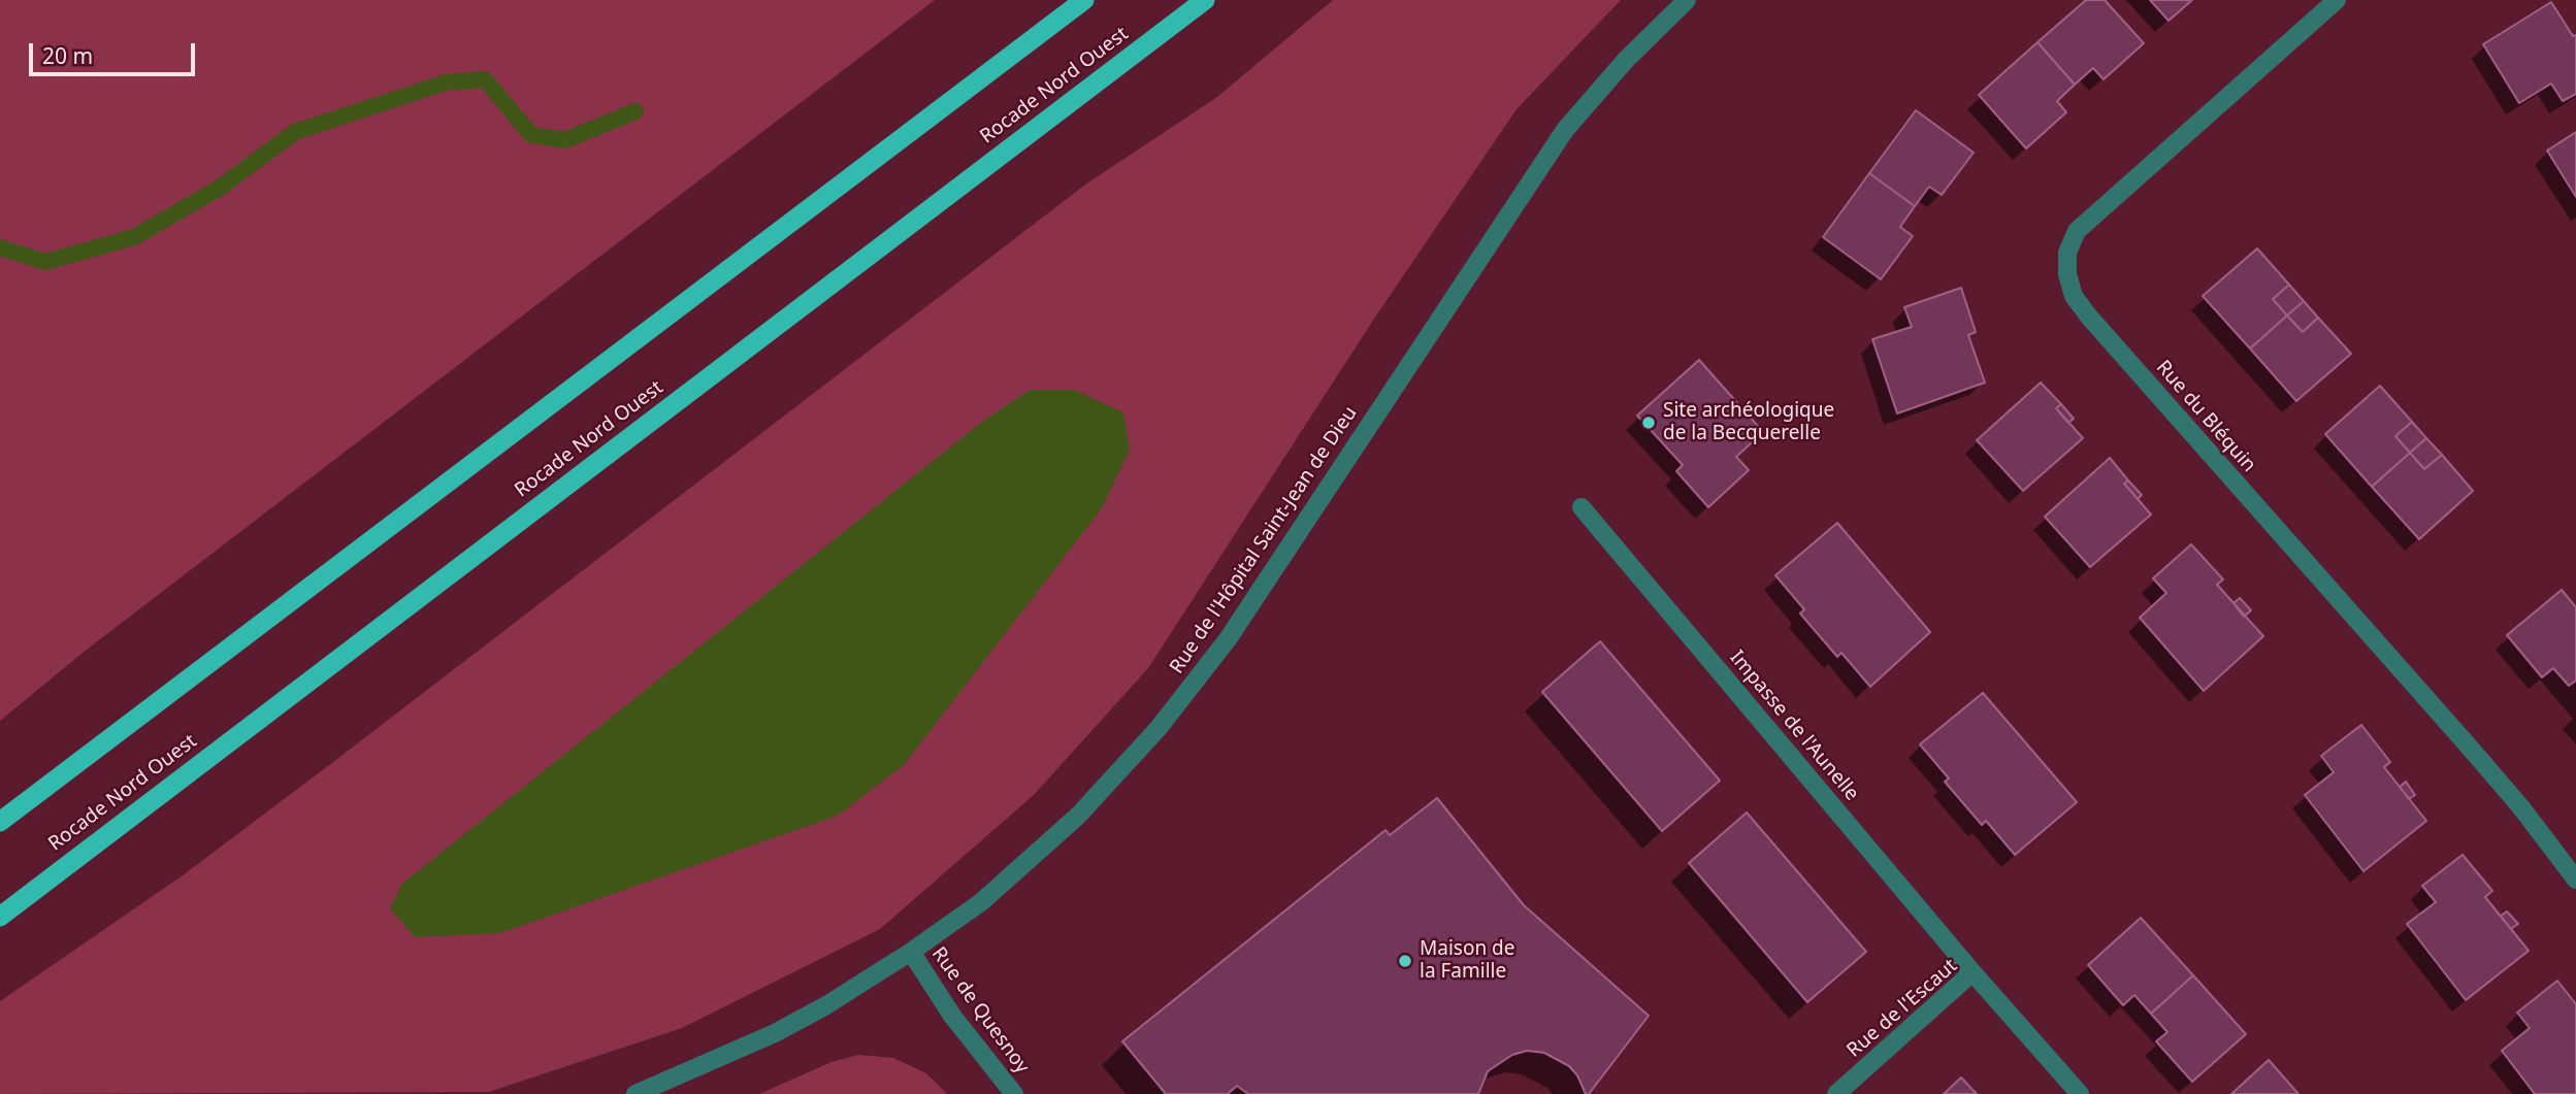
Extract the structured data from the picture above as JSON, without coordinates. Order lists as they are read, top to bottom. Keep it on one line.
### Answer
{"streets":{"highway":["Rocade Nord Ouest"],"street":["Rue du Bléquin","Rue de l'Hôpital Saint-Jean de Dieu","Impasse de l'Aunelle","Rue de l'Escaut","Rue de Quesnoy"]},"crossings":[["Rue de l'Hôpital Saint-Jean de Dieu","Rue de Quesnoy"],["Impasse de l'Aunelle","Rue de l'Escaut"]],"places":["Site archéologique de la Becquerelle","Maison de la Famille"],"scale_bar":"20 m"}
